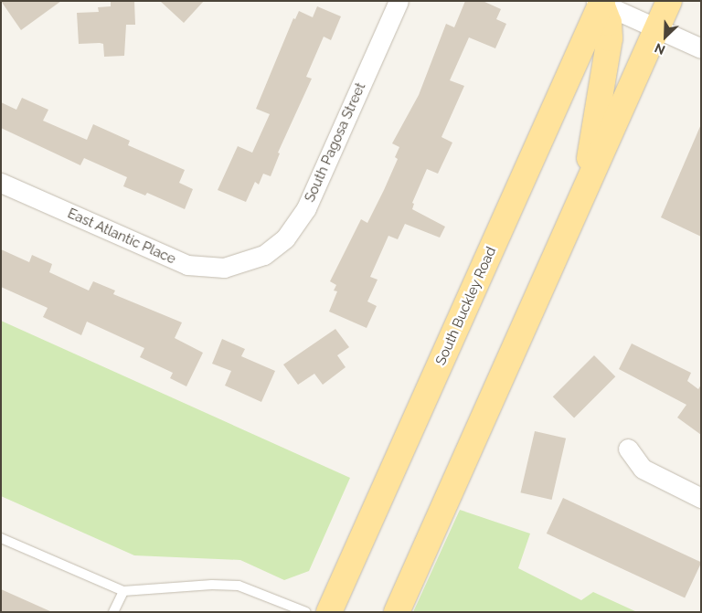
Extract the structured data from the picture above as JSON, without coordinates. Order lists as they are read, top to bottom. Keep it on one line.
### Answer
{"streets":{"main road":["South Buckley Road"],"street":["South Pagosa Street","East Atlantic Place"]},"crossings":[["South Pagosa Street","East Atlantic Place"]],"north":"bottom left"}
